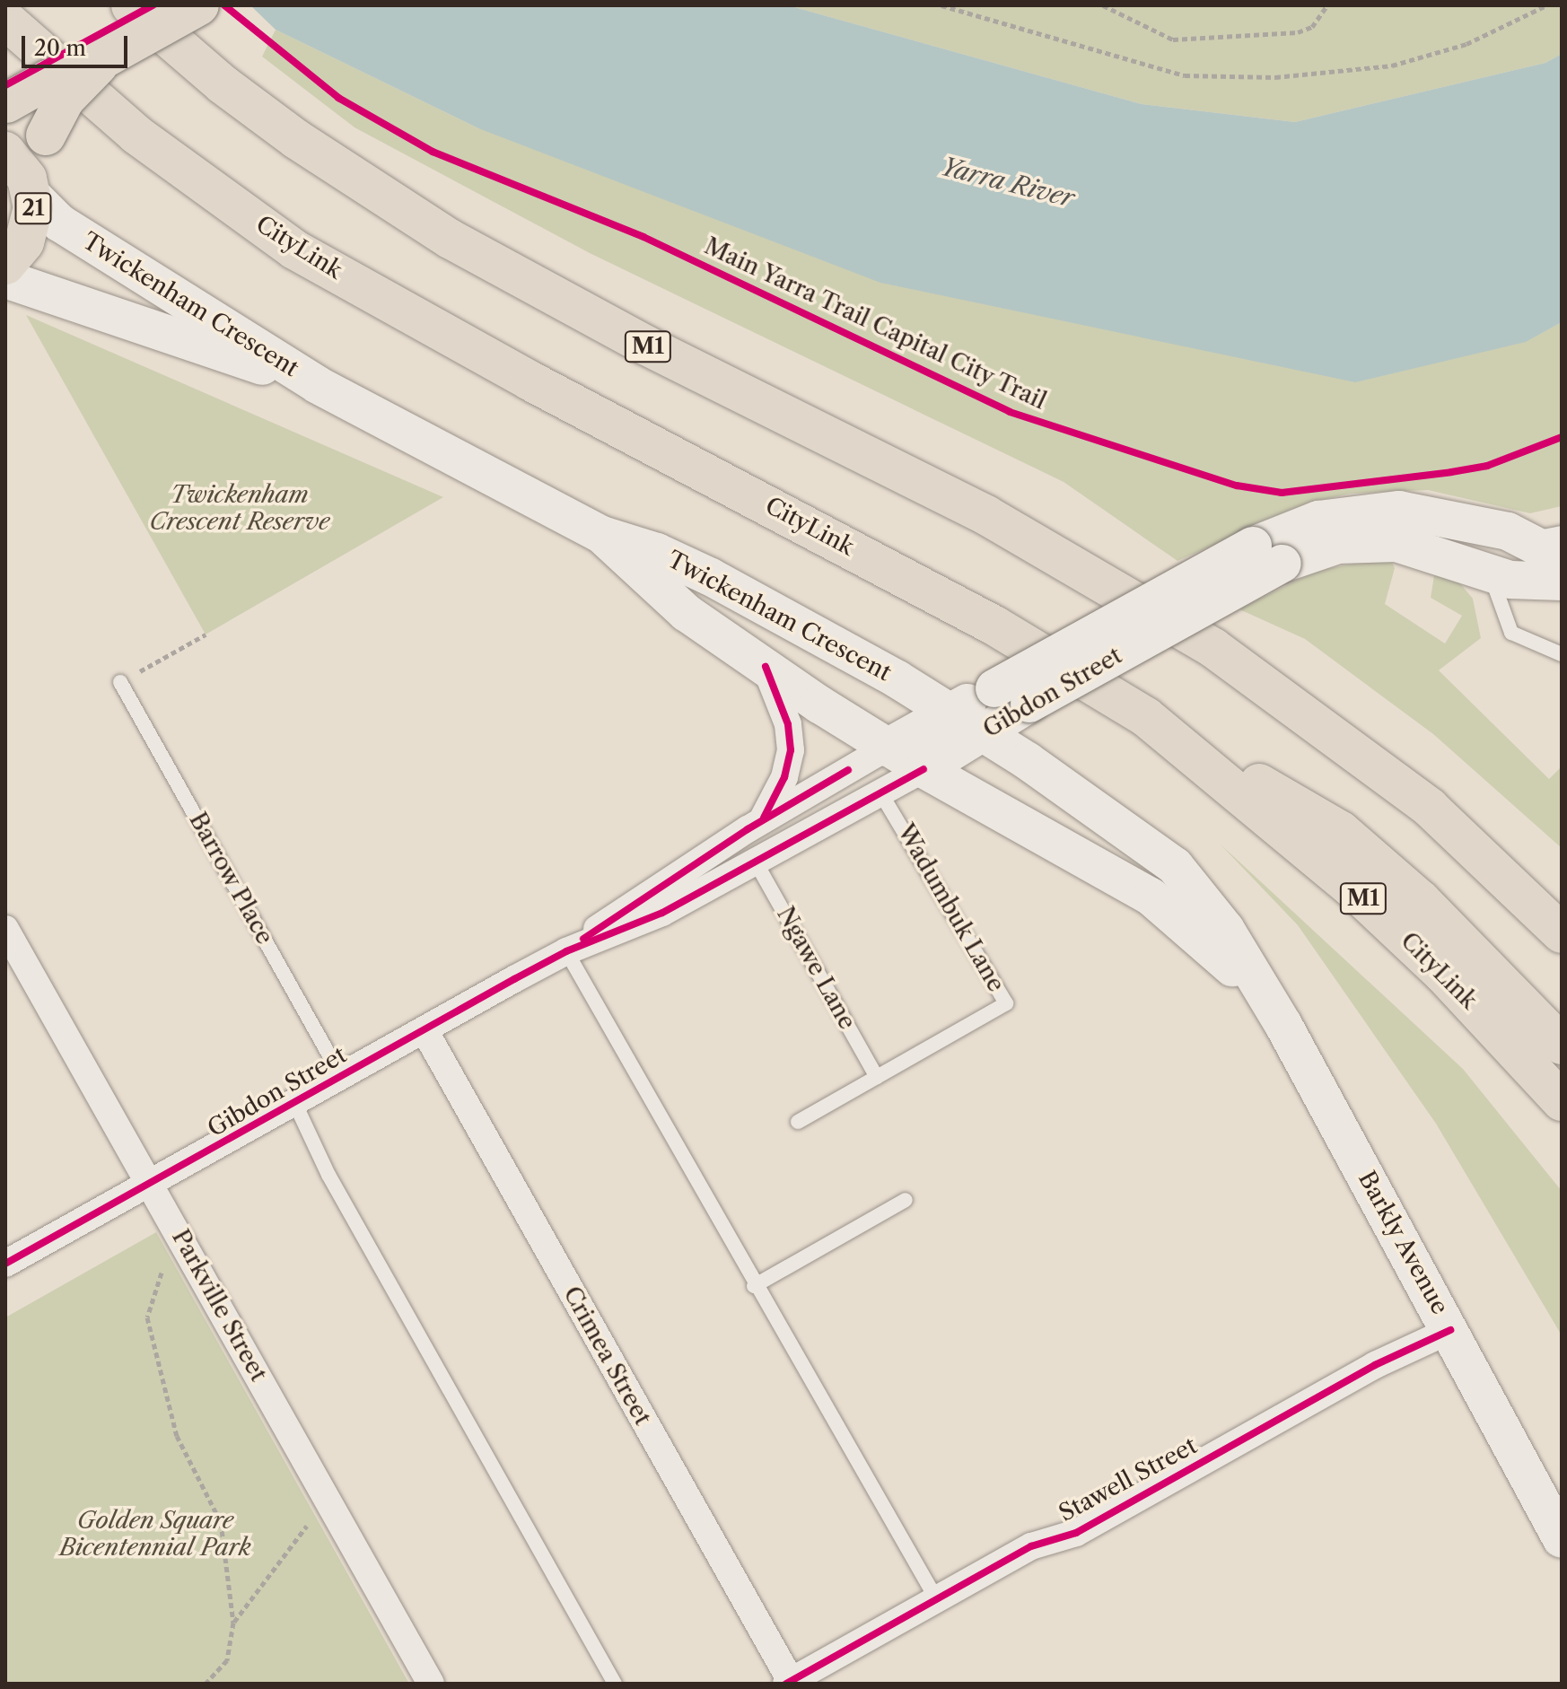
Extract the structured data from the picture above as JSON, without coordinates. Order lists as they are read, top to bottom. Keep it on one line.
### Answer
{"streets":{"main road":["21","CityLink","Twickenham Crescent","M1","Gibdon Street","Barkly Avenue"],"street":["Parkville Street","Crimea Street","Stawell Street"],"lane":["Barrow Place","Wadumbuk Lane","Ngawe Lane"],"cycle path":["Main Yarra Trail Capital City Trail"]},"crossings":[["21","Twickenham Crescent"],["CityLink","M1"],["Twickenham Crescent","Gibdon Street"],["Twickenham Crescent","Barkly Avenue"],["Gibdon Street","Barrow Place"],["Gibdon Street","Wadumbuk Lane"],["Gibdon Street","Ngawe Lane"],["Gibdon Street","Barkly Avenue"],["Gibdon Street","Parkville Street"],["Gibdon Street","Crimea Street"],["Wadumbuk Lane","Ngawe Lane"],["Barkly Avenue","Stawell Street"],["Crimea Street","Stawell Street"]],"water":["Yarra River"],"parks":["Twickenham Crescent Reserve","Golden Square Bicentennial Park"],"scale_bar":"20 m"}
